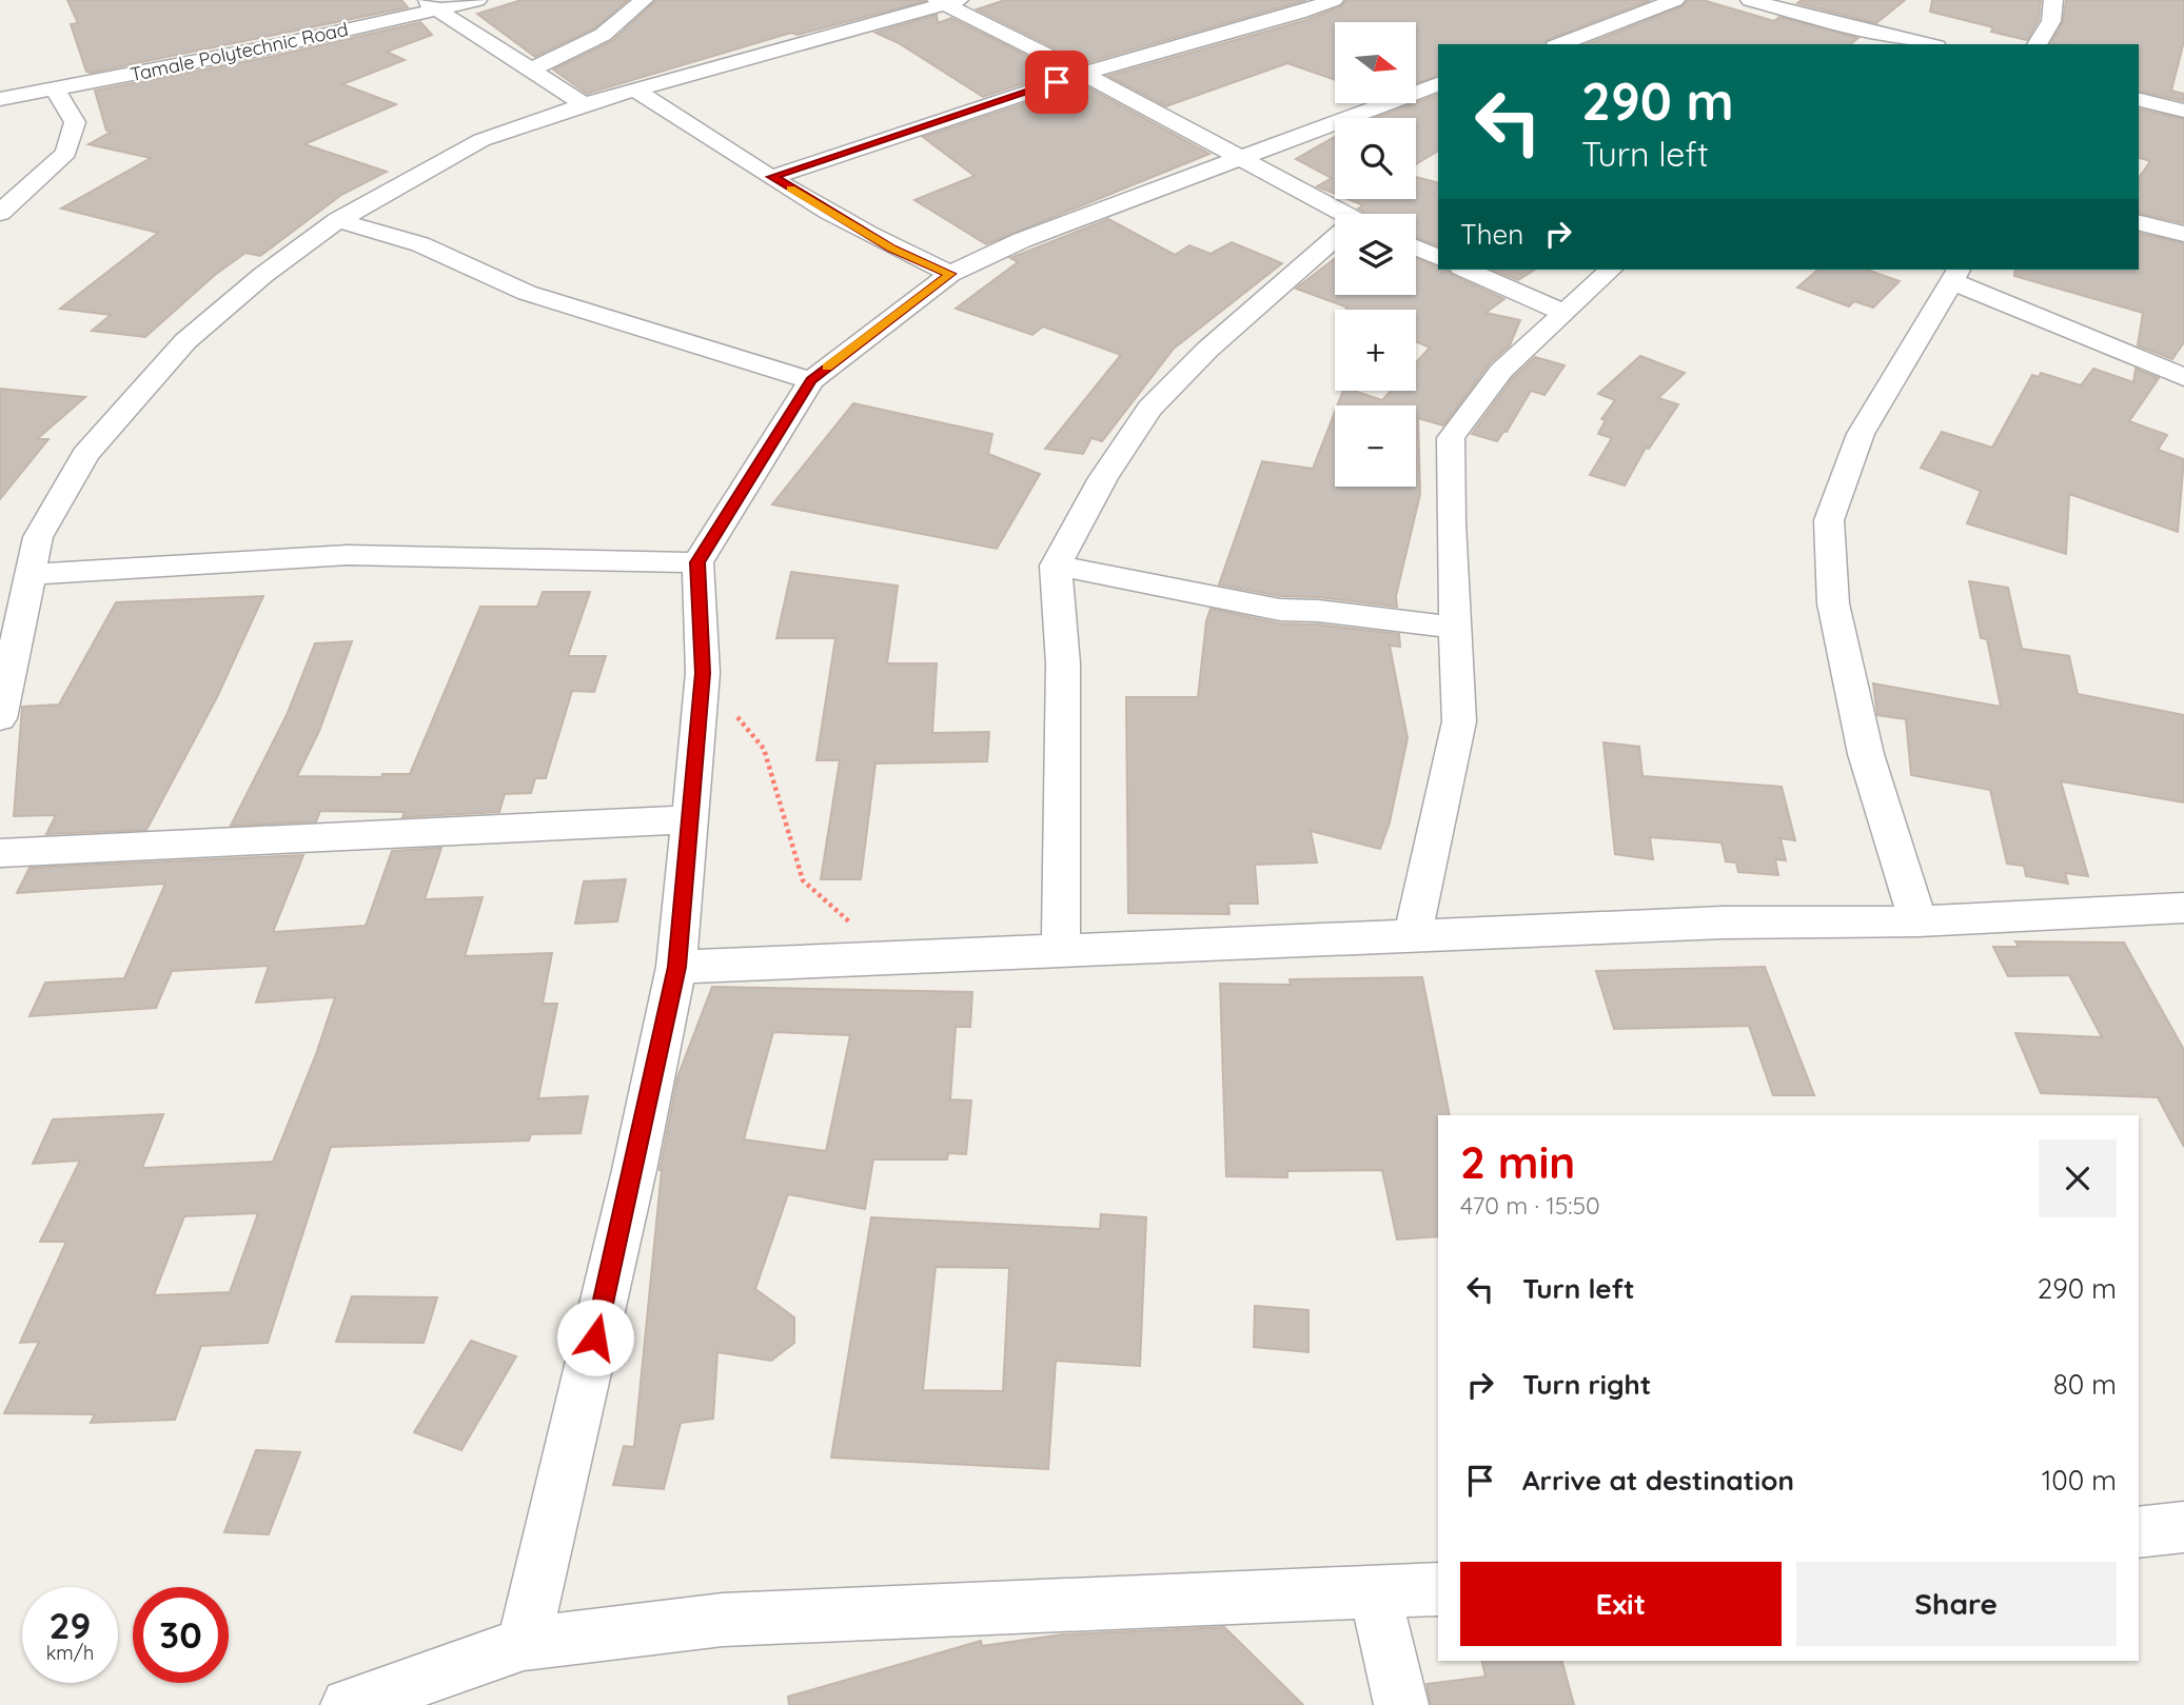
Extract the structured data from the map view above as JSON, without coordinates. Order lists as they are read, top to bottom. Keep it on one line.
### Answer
{"streets":{"street":["Tamale Polytechnic Road"]},"north":"right","page":{"map_buttons":["+","−"],"turn":["290 m","Turn left"],"then":"Then","heading":["2 min","470 m · 15:50"],"list":[{"name":"Turn left","value":"290 m"},{"name":"Turn right","value":"80 m"},{"name":"Arrive at destination","value":"100 m"}],"buttons":["Exit","Share"],"speed":"29 km/h","limit":"30"}}
